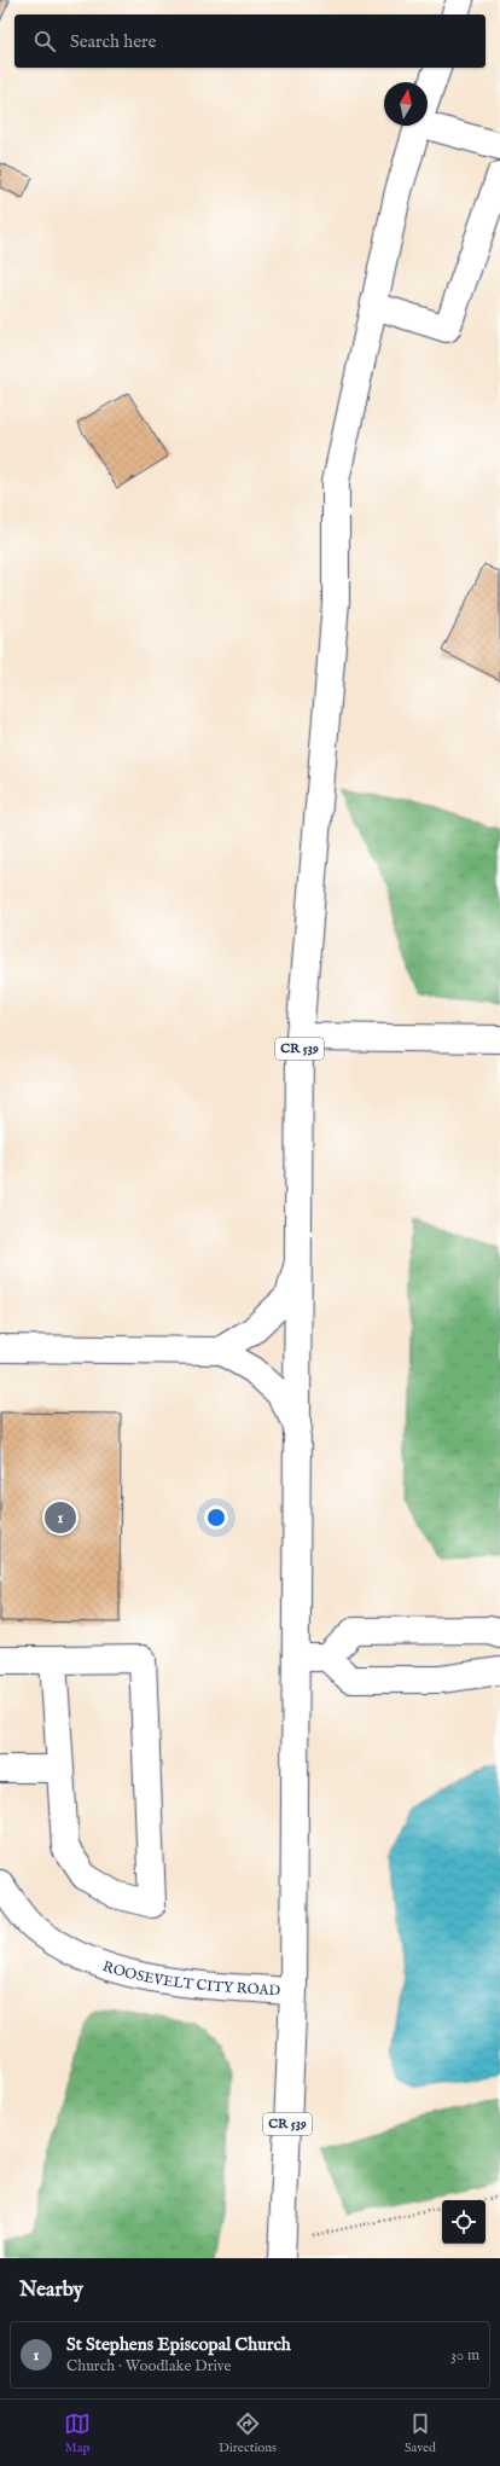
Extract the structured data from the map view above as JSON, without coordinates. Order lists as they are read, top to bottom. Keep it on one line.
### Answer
{"streets":{"main road":["CR 539","ROOSEVELT CITY ROAD"]},"crossings":[["CR 539","ROOSEVELT CITY ROAD"]],"north":"top","page":{"search":"Search here","pins":"1","heading":"Nearby","list":[{"mark":"1","name":"St Stephens Episcopal Church","note":"Church · Woodlake Drive","value":"30 m"}],"nav":["Map","Directions","Saved"]}}
